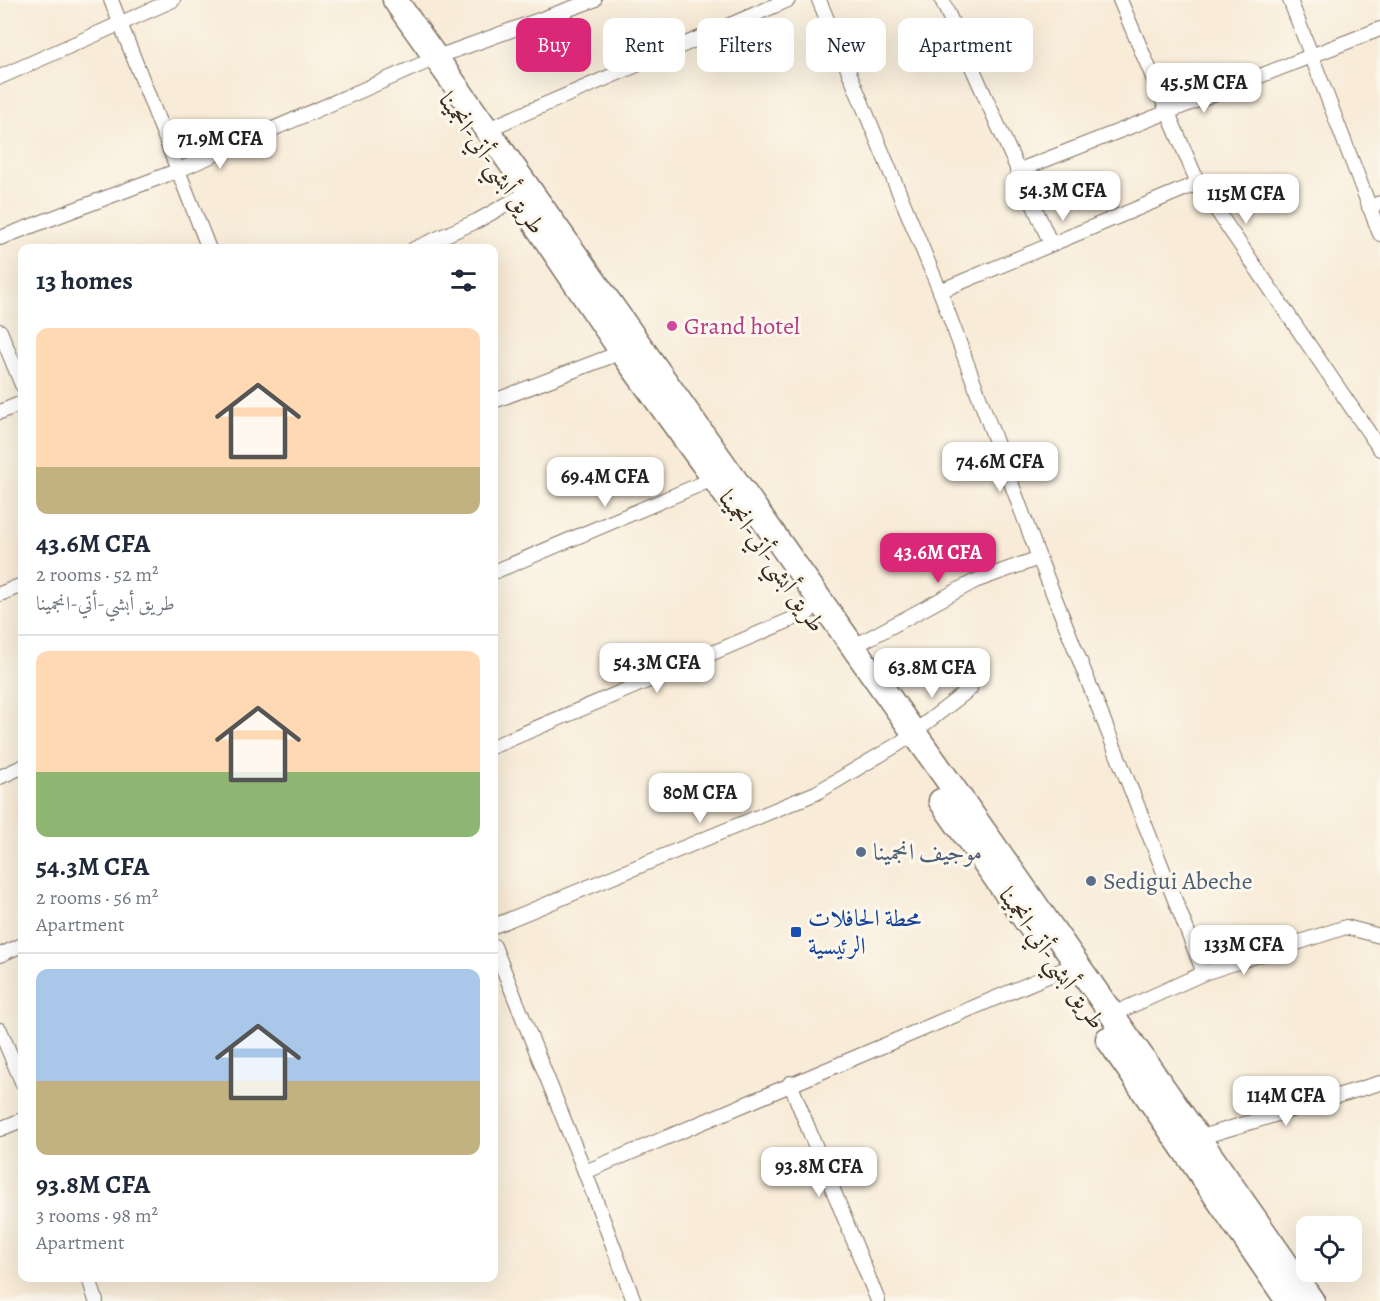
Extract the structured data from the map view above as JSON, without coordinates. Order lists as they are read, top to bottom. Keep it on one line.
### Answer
{"streets":{"highway":["طريق أبشي-أتي-انجمينا"]},"places":{"other":["Grand hotel","موجيف انجمينا","Sedigui Abeche"],"transit":["محطة الحافلات الرئيسية"]},"page":{"chip":["Buy","Rent","Filters","New","Apartment"],"price":["45.5M CFA","71.9M CFA","54.3M CFA","115M CFA","74.6M CFA","69.4M CFA","43.6M CFA","54.3M CFA","63.8M CFA","80M CFA","133M CFA","114M CFA","93.8M CFA"],"heading":"13 homes","list":[{"name":"43.6M CFA","note":"2 rooms · 52 m² · طريق أبشي-أتي-انجمينا"},{"name":"54.3M CFA","note":"2 rooms · 56 m² · Apartment"},{"name":"93.8M CFA","note":"3 rooms · 98 m² · Apartment"}]}}
